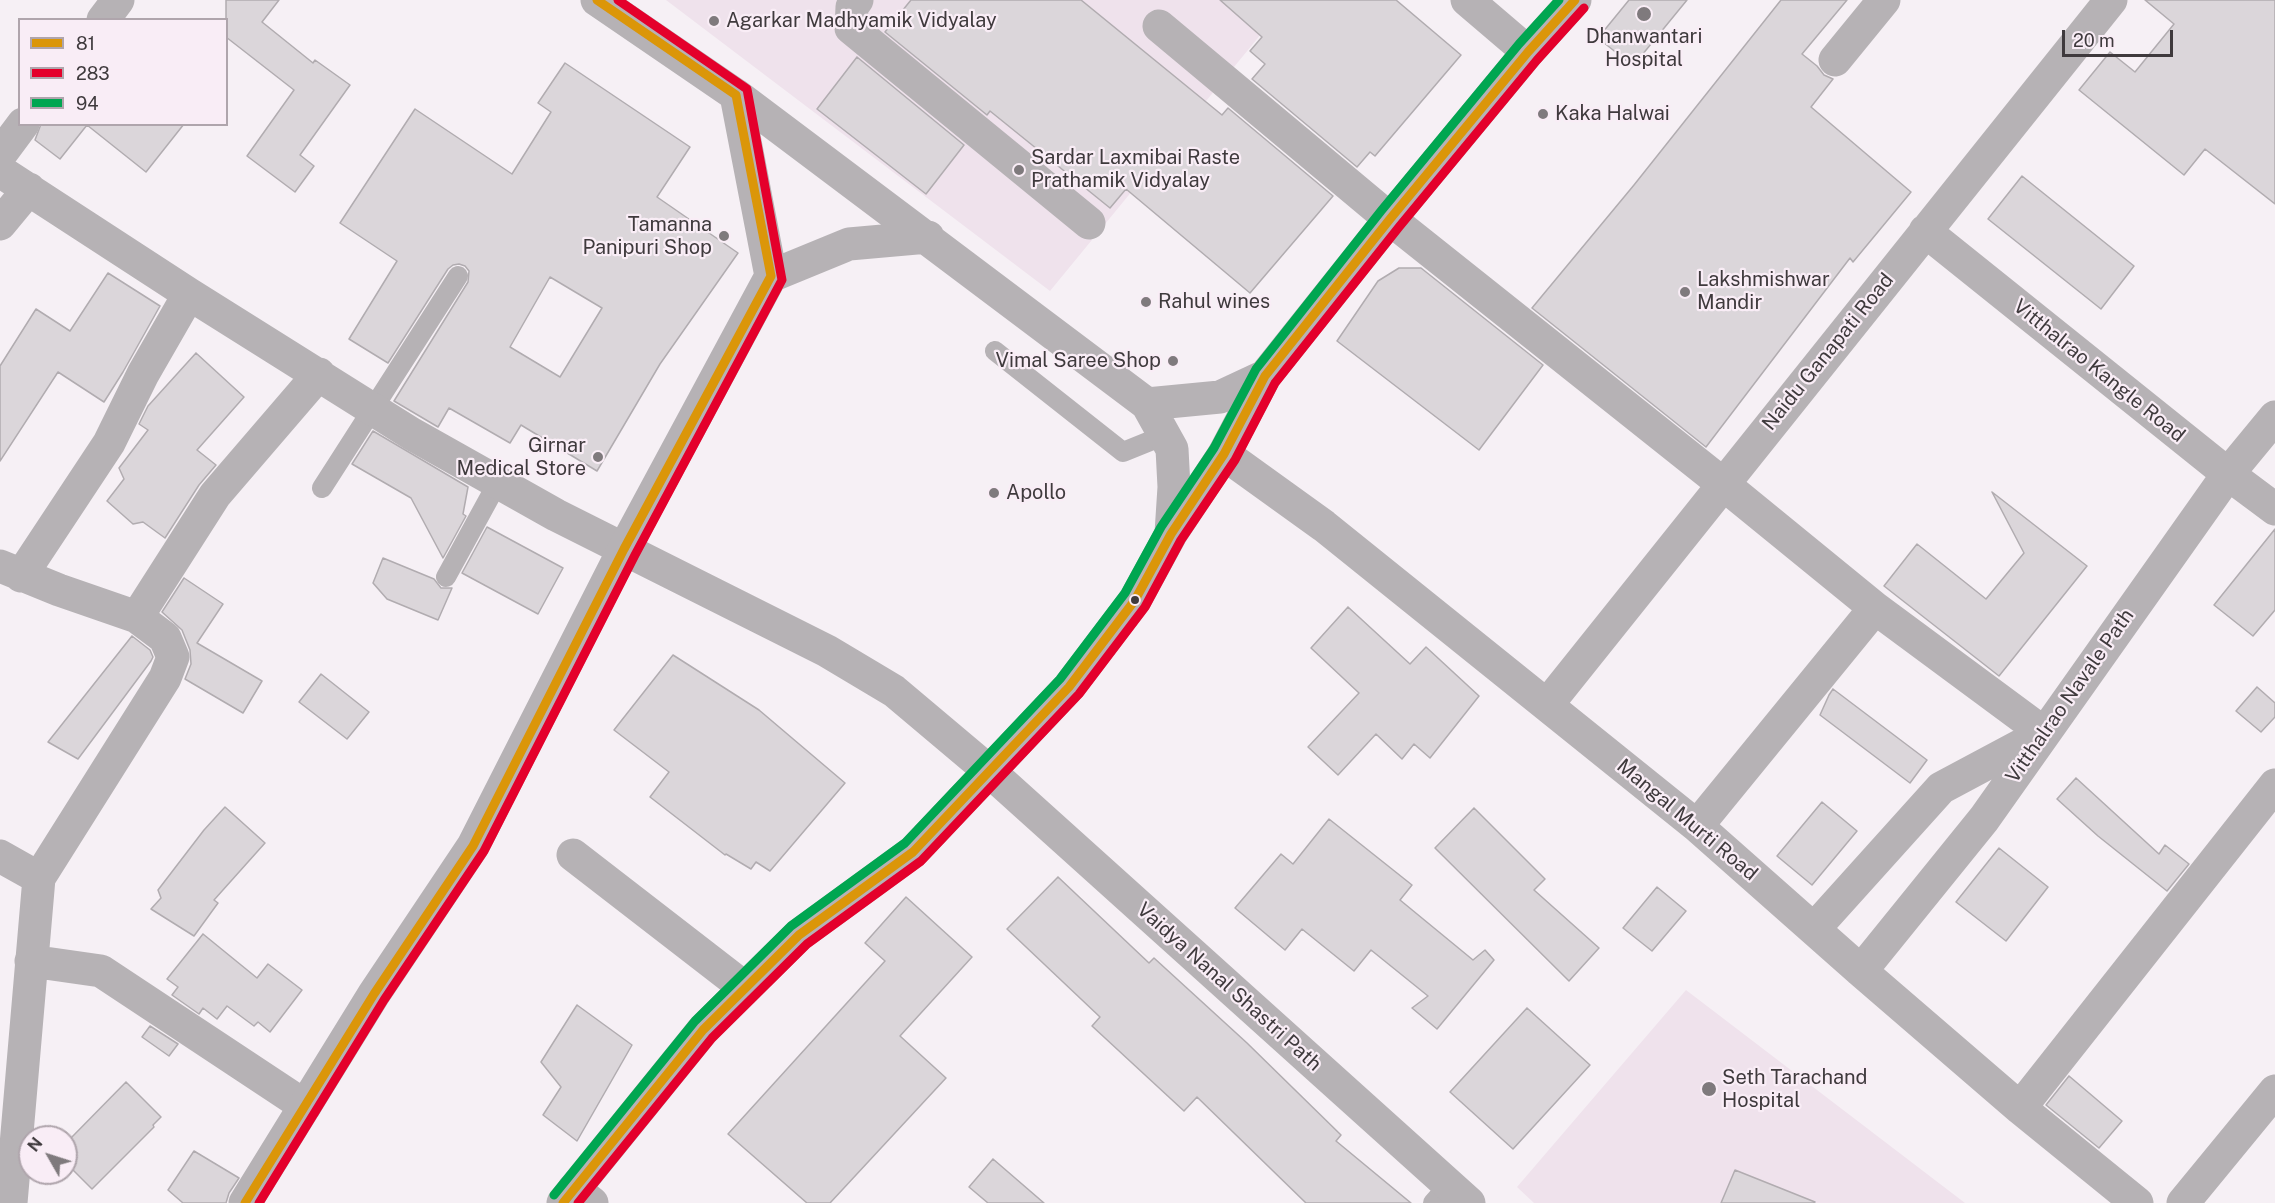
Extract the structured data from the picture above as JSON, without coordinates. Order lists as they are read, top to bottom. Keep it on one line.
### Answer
{"streets":{"street":["Naidu Ganapati Road","Vitthalrao Kangle Road","Vitthalrao Navale Path","Mangal Murti Road","Vaidya Nanal Shastri Path"]},"crossings":[["Naidu Ganapati Road","Vitthalrao Kangle Road"],["Naidu Ganapati Road","Mangal Murti Road"],["Vitthalrao Kangle Road","Vitthalrao Navale Path"],["Vitthalrao Navale Path","Mangal Murti Road"]],"places":["Dhanwantari Hospital","Agarkar Madhyamik Vidyalay","Kaka Halwai","Sardar Laxmibai Raste Prathamik Vidyalay","Tamanna Panipuri Shop","Lakshmishwar Mandir","Rahul wines","Vimal Saree Shop","Girnar Medical Store","Apollo","Seth Tarachand Hospital"],"lines":["transit line 81","transit line 283","transit line 94"],"legend":["81","283","94"],"scale_bar":"20 m","north":"top left"}
